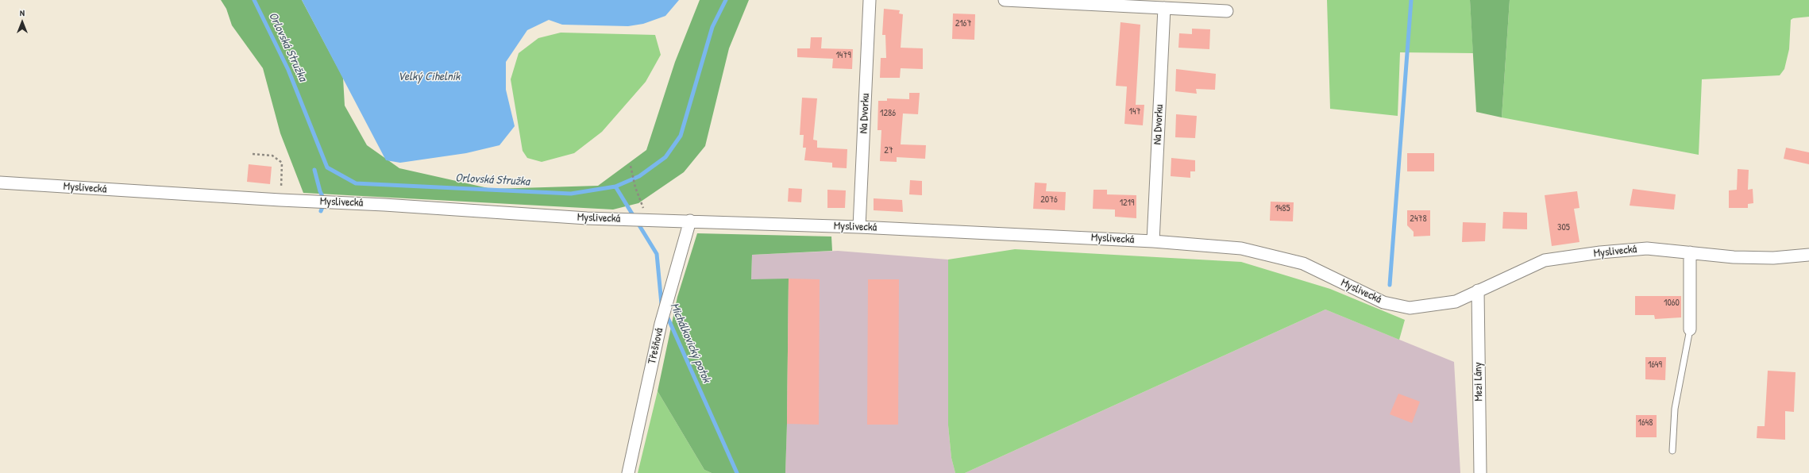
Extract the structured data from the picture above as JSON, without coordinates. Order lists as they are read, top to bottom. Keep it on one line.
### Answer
{"streets":{"street":["Na Dvorku","Myslivecká","Třešňová","Mezi Lány"]},"crossings":[["Na Dvorku","Myslivecká"],["Myslivecká","Třešňová"],["Myslivecká","Mezi Lány"]],"water":["Orlovská Stružka","Velký Cihelník","Michálkovický potok"],"house_numbers":["2167","1479","147","1286","27","2076","1219","1485","2478","305","1060","1649","1648"],"north":"top"}
